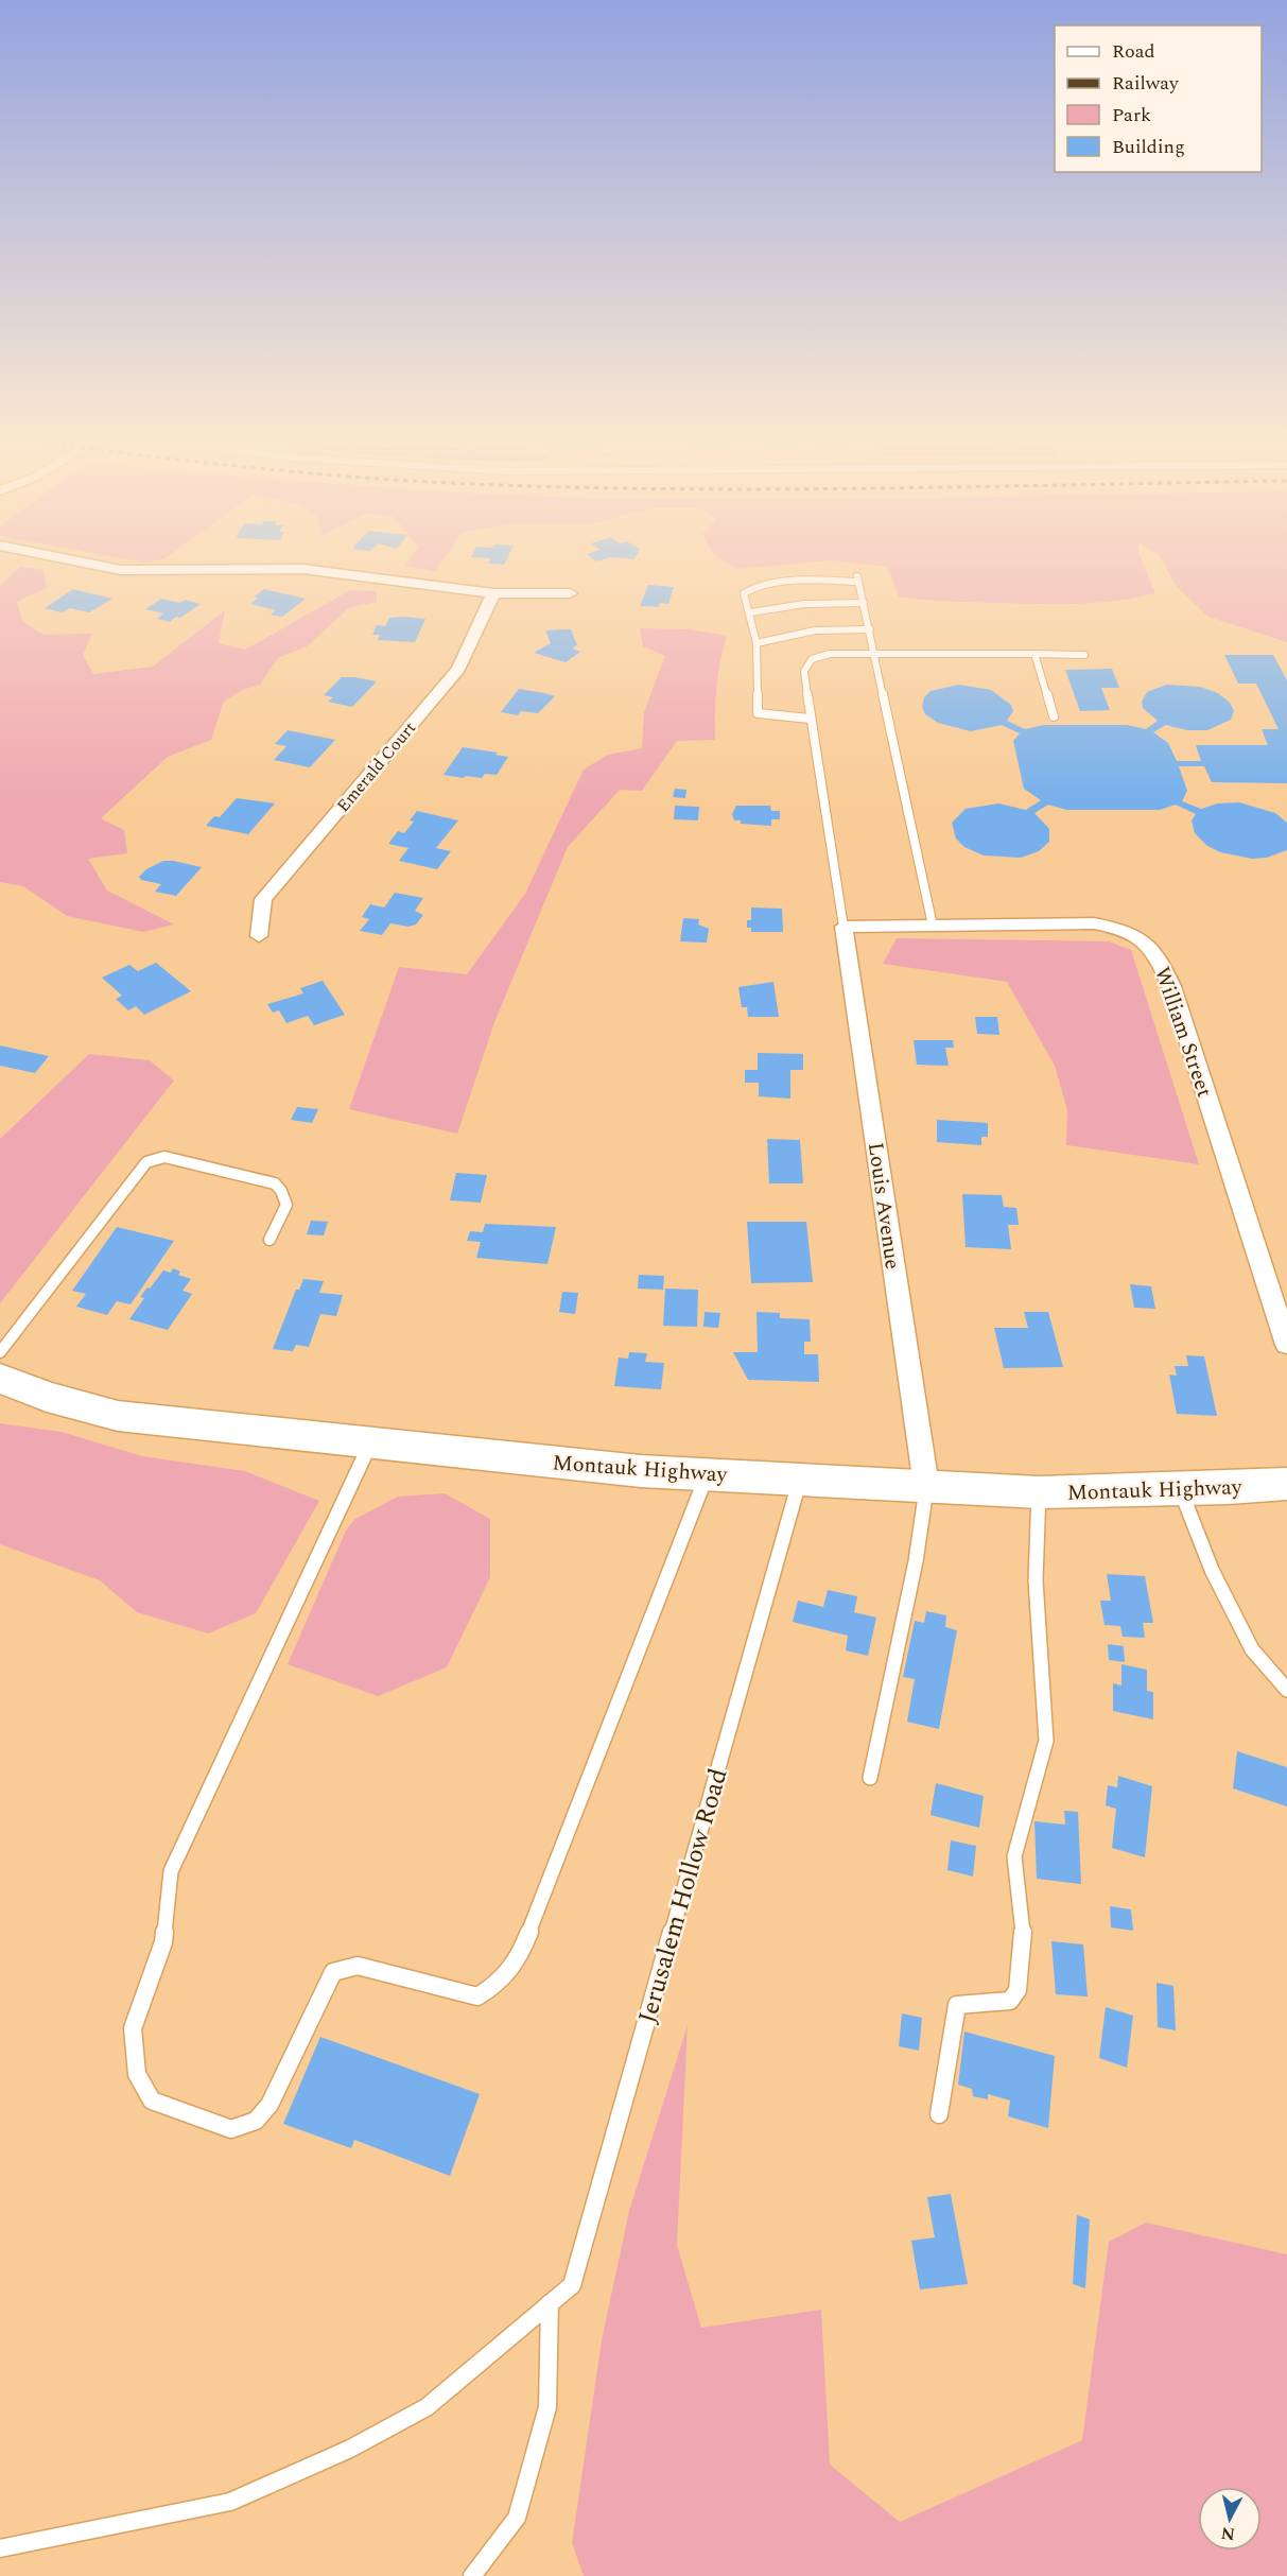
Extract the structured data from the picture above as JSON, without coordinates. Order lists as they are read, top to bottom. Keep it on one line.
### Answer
{"streets":{"main road":["Montauk Highway"],"street":["Emerald Court","William Street","Louis Avenue"],"lane":["Jerusalem Hollow Road"]},"crossings":[["William Street","Louis Avenue"],["Louis Avenue","Montauk Highway"],["Montauk Highway","Jerusalem Hollow Road"]],"legend":["Road","Railway","Park","Building"],"north":"bottom"}
